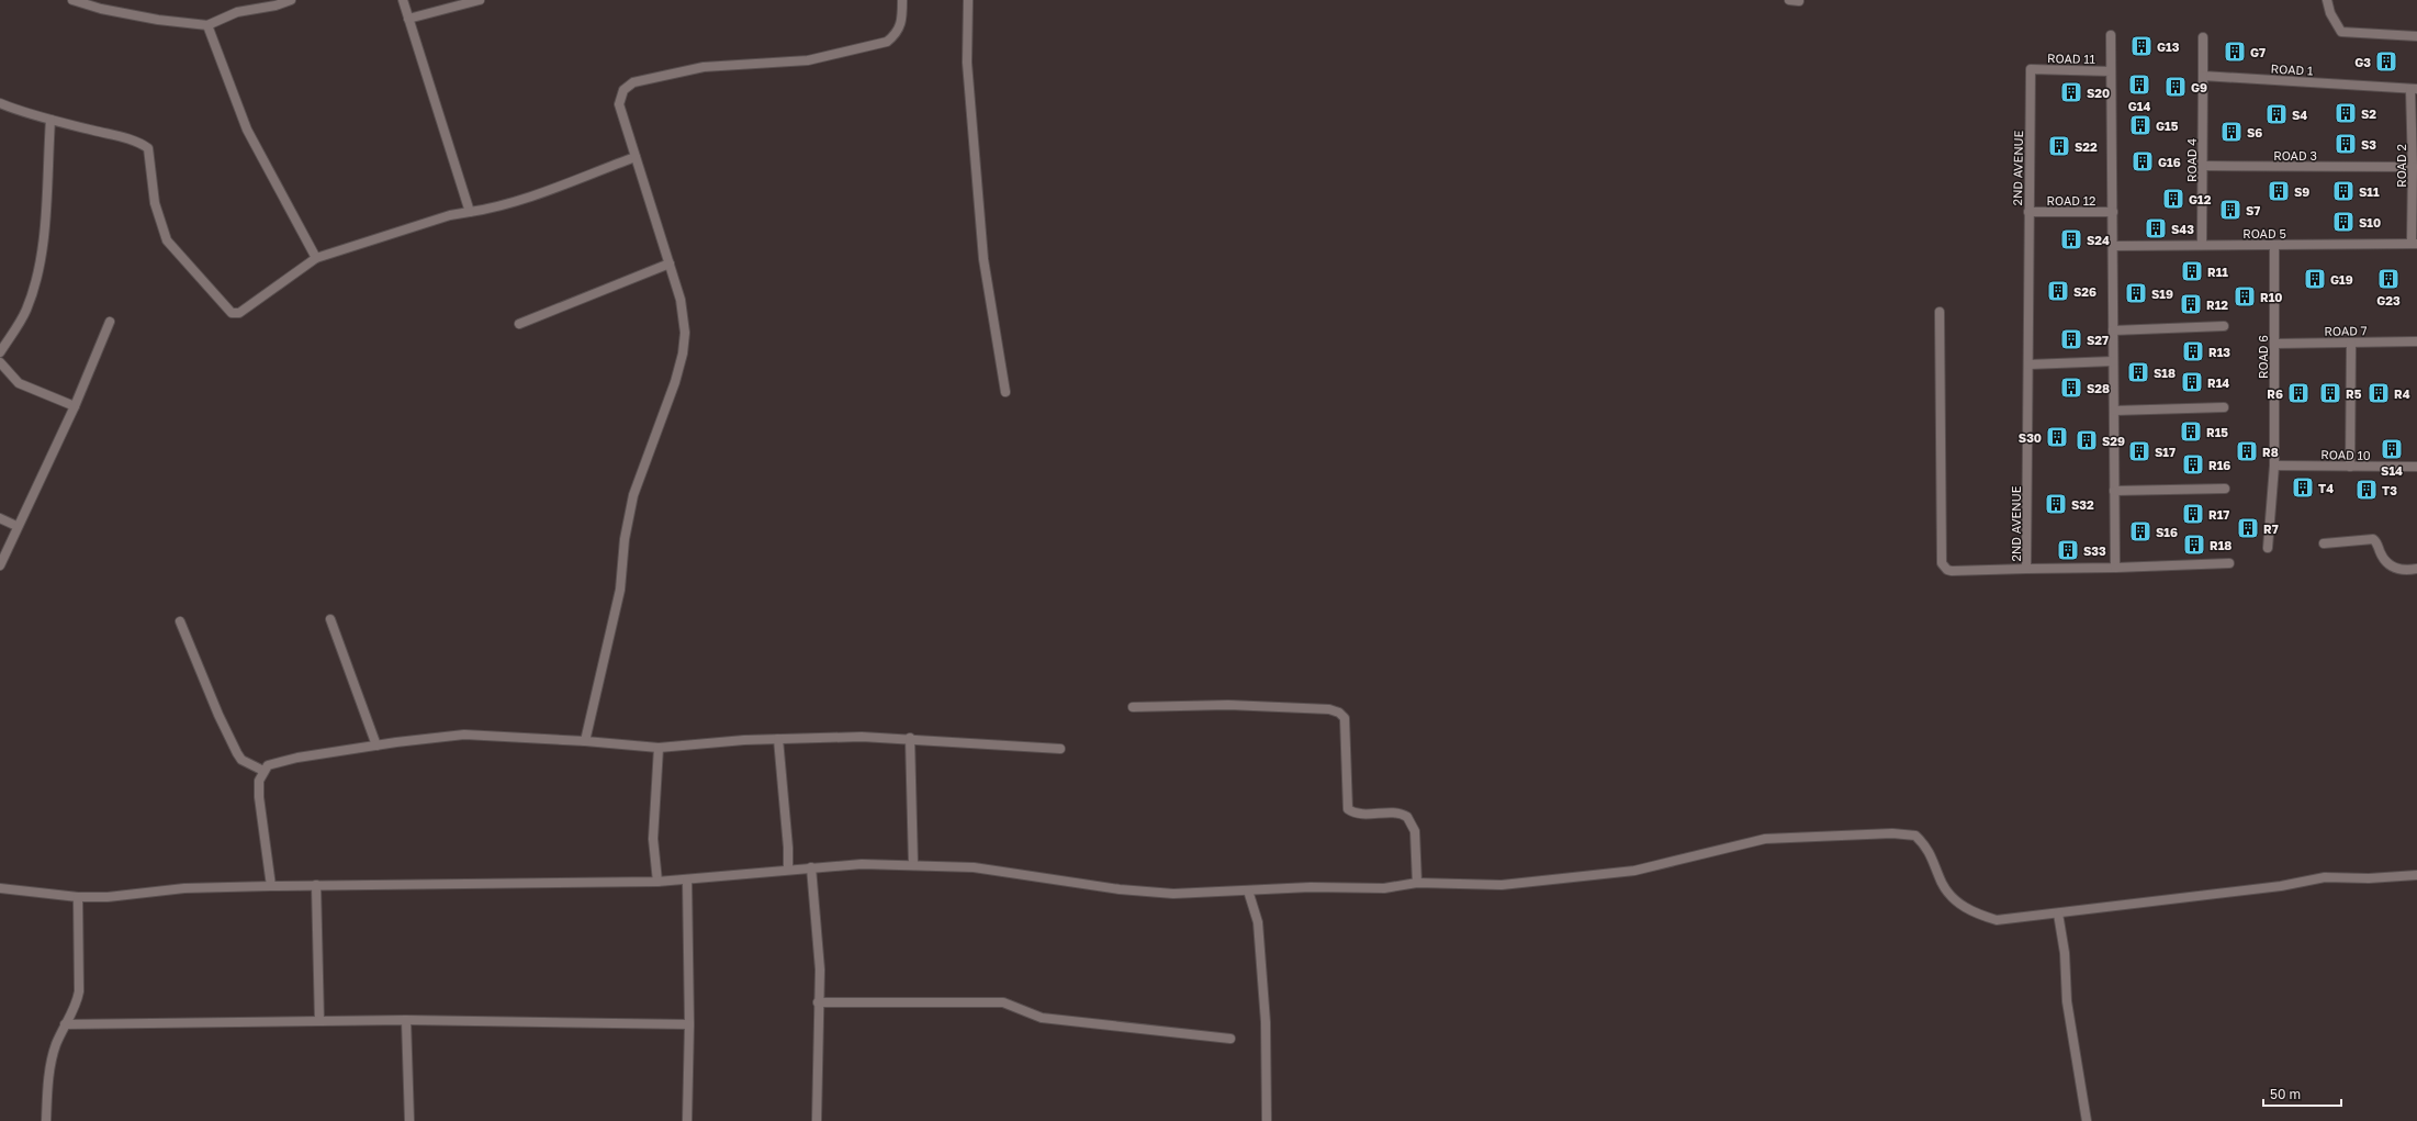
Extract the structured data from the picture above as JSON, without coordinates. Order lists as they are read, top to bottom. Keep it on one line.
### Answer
{"streets":{"street":["ROAD 11","ROAD 1","ROAD 3","ROAD 4","ROAD 2","2ND AVENUE","ROAD 12","ROAD 5","ROAD 7","ROAD 6","ROAD 10"]},"crossings":[["ROAD 11","2ND AVENUE"],["ROAD 1","ROAD 4"],["ROAD 1","ROAD 2"],["ROAD 3","ROAD 4"],["ROAD 3","ROAD 2"],["ROAD 4","ROAD 5"],["ROAD 2","ROAD 5"],["2ND AVENUE","ROAD 12"],["ROAD 5","ROAD 6"],["ROAD 7","ROAD 6"],["ROAD 6","ROAD 10"]],"places":{"building":["G13","G7","G3","G14","G9","S20","S2","S4","G15","S6","S3","S22","G16","S9","S11","G12","S7","S10","S43","S24","R11","G19","G23","S26","S19","R10","R12","S27","R13","S18","R14","S28","R6","R5","R4","R15","S30","S29","S14","S17","R8","R16","T4","T3","S32","R17","R7","S16","R18","S33"]},"scale_bar":"50 m"}
